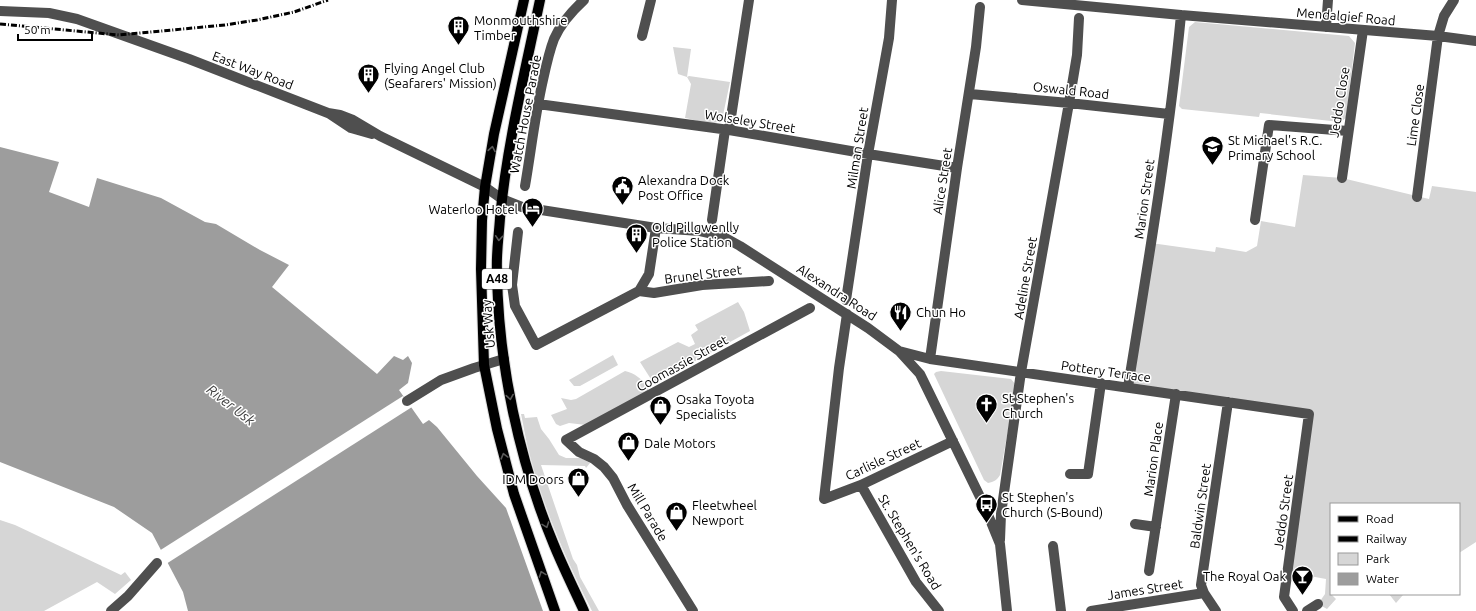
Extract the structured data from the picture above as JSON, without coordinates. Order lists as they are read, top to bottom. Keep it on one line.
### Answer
{"streets":{"main road":["A48","Usk Way"],"street":["Mendalgief Road","East Way Road","Oswald Road","Jeddo Close","Watch House Parade","Lime Close","Wolseley Street","Milman Street","Alice Street","Marion Street","Brunel Street","Adeline Street","Alexandra Road","Coomassie Street","Pottery Terrace","Carlisle Street","Marion Place","Baldwin Street","Mill Parade","Jeddo Street","St. Stephen's Road","James Street"]},"crossings":[["Mendalgief Road","Jeddo Close"],["Mendalgief Road","Lime Close"],["Mendalgief Road","Marion Street"],["East Way Road","Alexandra Road"],["East Way Road","Usk Way"],["Oswald Road","Alice Street"],["Oswald Road","Marion Street"],["Oswald Road","Adeline Street"],["Watch House Parade","Wolseley Street"],["Wolseley Street","Milman Street"],["Wolseley Street","Alice Street"],["Alice Street","Pottery Terrace"],["Marion Street","Pottery Terrace"],["Brunel Street","Alexandra Road"],["Adeline Street","Alexandra Road"],["Adeline Street","Pottery Terrace"],["Alexandra Road","Usk Way"],["Alexandra Road","Pottery Terrace"],["Alexandra Road","Carlisle Street"],["Coomassie Street","Mill Parade"],["Pottery Terrace","Marion Place"],["Pottery Terrace","Baldwin Street"],["Pottery Terrace","Jeddo Street"],["Carlisle Street","St. Stephen's Road"],["Baldwin Street","James Street"]],"water":["River Usk"],"places":{"building":["Monmouthshire Timber","Flying Angel Club (Seafarers' Mission)","Old Pillgwenlly Police Station"],"school or university":["St Michael's R.C. Primary School"],"public building":["Alexandra Dock Post Office"],"hotel":["Waterloo Hotel"],"restaurant":["Chun Ho"],"church":["St Stephen's Church"],"shop":["Osaka Toyota Specialists","Dale Motors","IDM Doors","Fleetwheel Newport"],"bus stop":["St Stephen's Church (S-Bound)"],"bar":["The Royal Oak"]},"legend":["Road","Railway","Park","Water"],"scale_bar":"50 m"}
